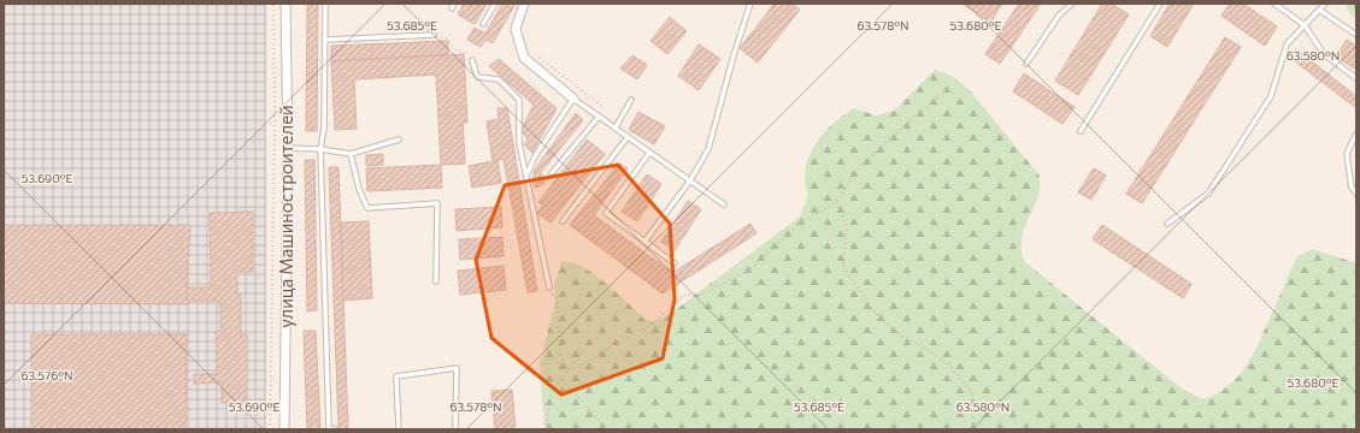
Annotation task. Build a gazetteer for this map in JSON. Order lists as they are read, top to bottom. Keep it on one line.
{"streets":{"street":["улица Машиностроителей"]},"coordinates":["53.685°E","63.578°N","53.680°E","63.580°N","53.690°E","63.576°N"]}
